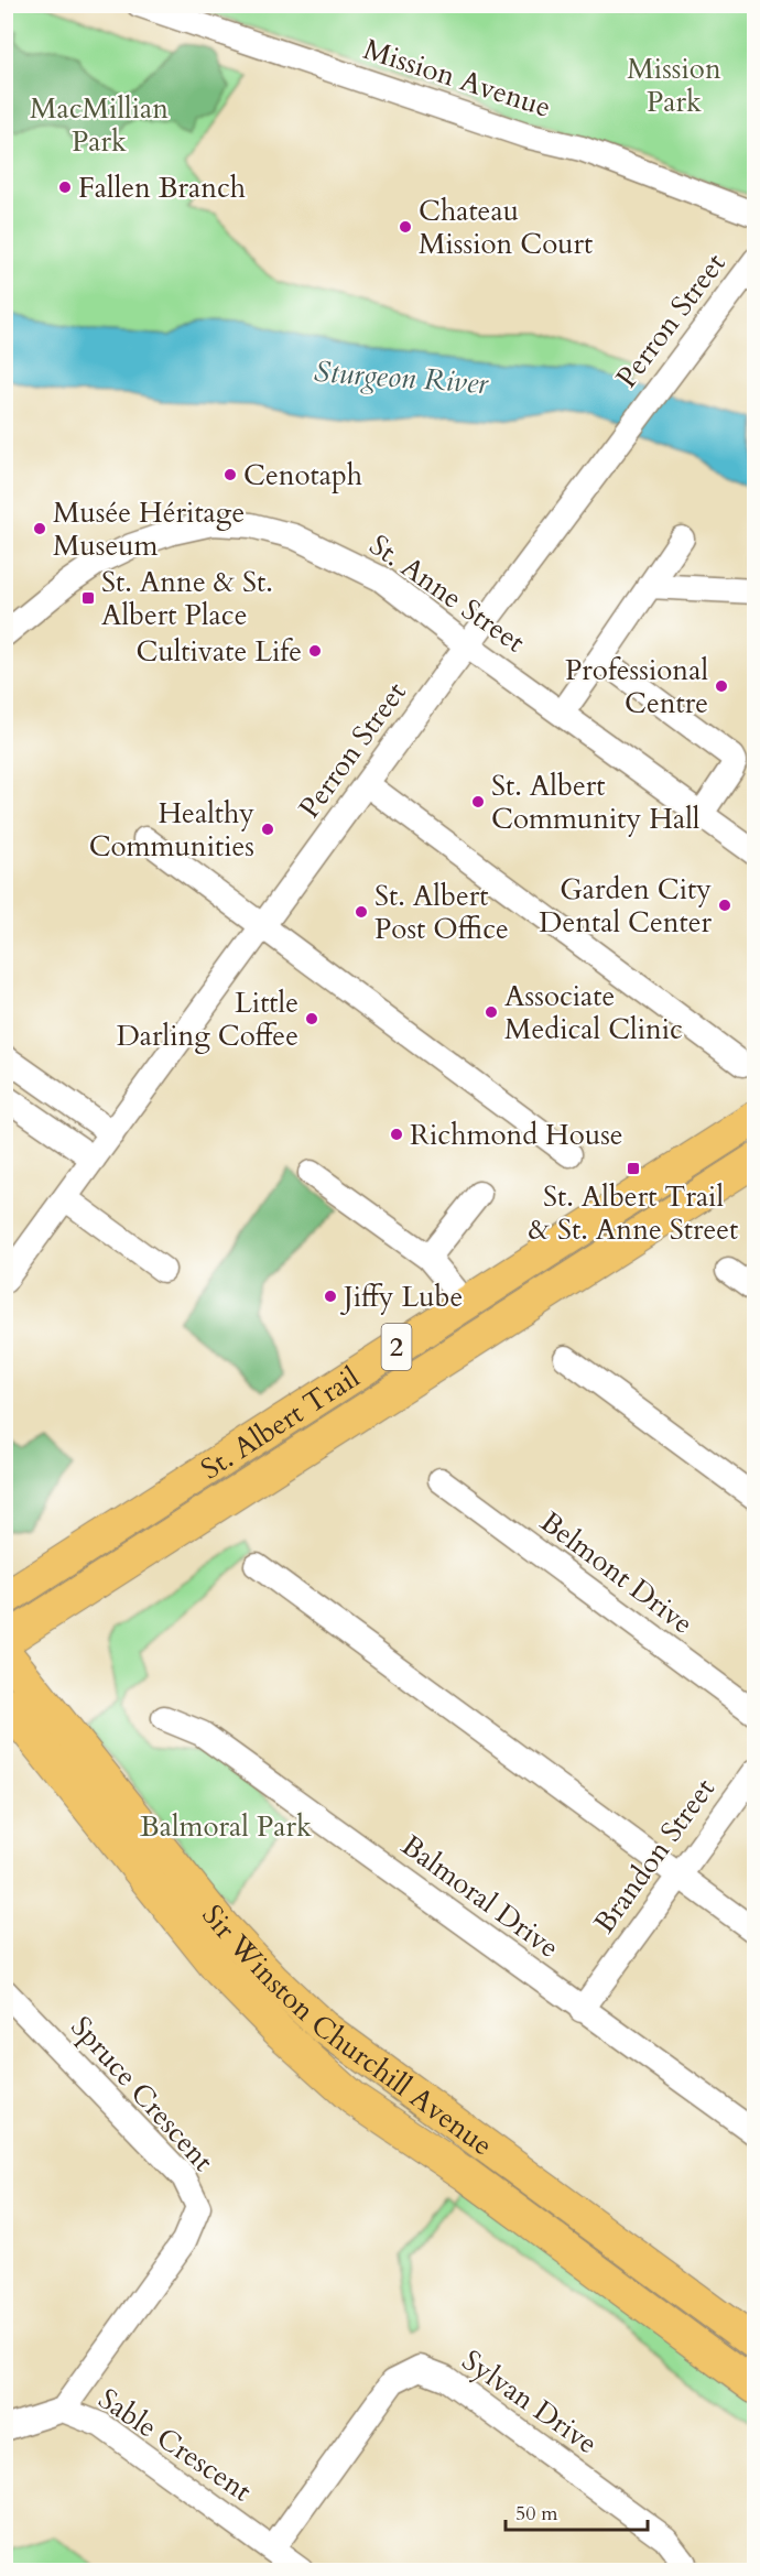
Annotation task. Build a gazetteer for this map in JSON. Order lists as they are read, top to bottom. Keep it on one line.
{"streets":{"main road":["2","St. Albert Trail","Sir Winston Churchill Avenue"],"street":["Mission Avenue","Perron Street","St. Anne Street","Belmont Drive","Brandon Street","Balmoral Drive","Spruce Crescent","Sylvan Drive","Sable Crescent"]},"crossings":[["Perron Street","St. Anne Street"],["Brandon Street","Balmoral Drive"],["Spruce Crescent","Sable Crescent"],["Sylvan Drive","Sable Crescent"]],"water":["Sturgeon River"],"parks":["Mission Park","MacMillian Park","Balmoral Park"],"places":{"other":["Fallen Branch","Chateau Mission Court","Cenotaph","Musée Héritage Museum","Cultivate Life","Professional Centre","St. Albert Community Hall","Healthy Communities","Garden City Dental Center","St. Albert Post Office","Associate Medical Clinic","Little Darling Coffee","Richmond House","Jiffy Lube"],"transit":["St. Anne & St. Albert Place","St. Albert Trail & St. Anne Street"]},"scale_bar":"50 m"}
